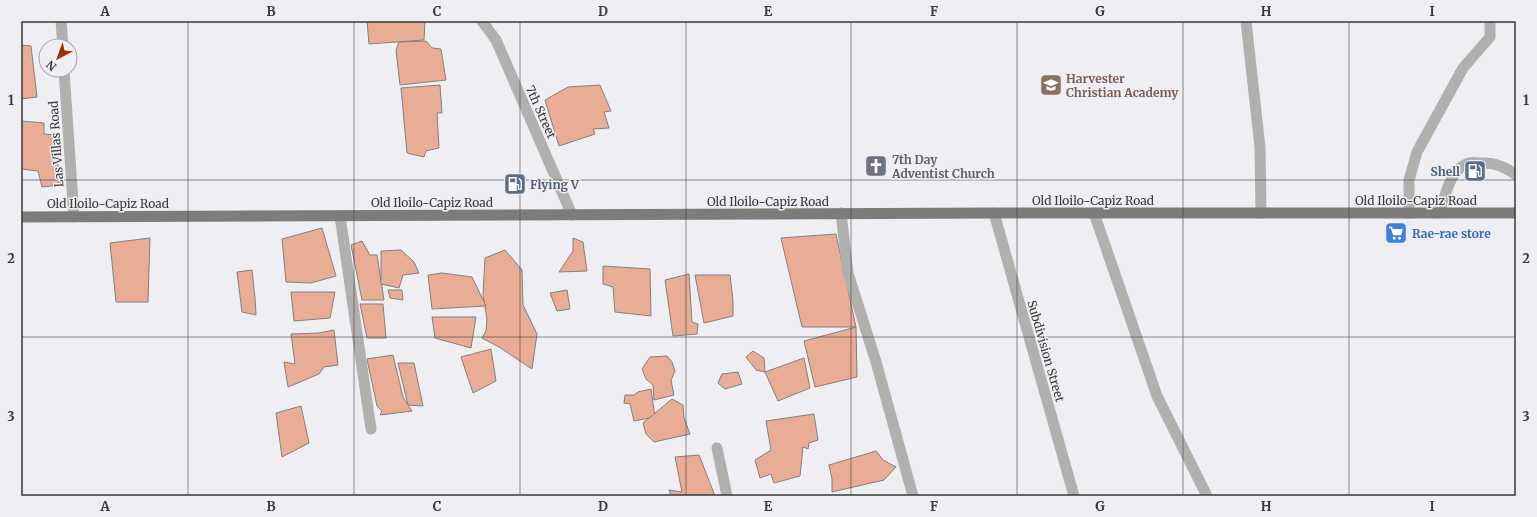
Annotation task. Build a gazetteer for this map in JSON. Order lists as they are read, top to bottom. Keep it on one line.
{"streets":{"main road":["Old Iloilo-Capiz Road"],"street":["7th Street","Las Villas Road","Subdivision Street"]},"crossings":[["7th Street","Old Iloilo-Capiz Road"],["Las Villas Road","Old Iloilo-Capiz Road"],["Old Iloilo-Capiz Road","Subdivision Street"]],"places":{"school or university":["Harvester Christian Academy"],"church":["7th Day Adventist Church"],"fuel station":["Shell","Flying V"],"supermarket":["Rae-rae store"]},"north":"bottom left","grid":{"columns":["A","B","C","D","E","F","G","H","I"],"rows":["1","2","3"]}}
